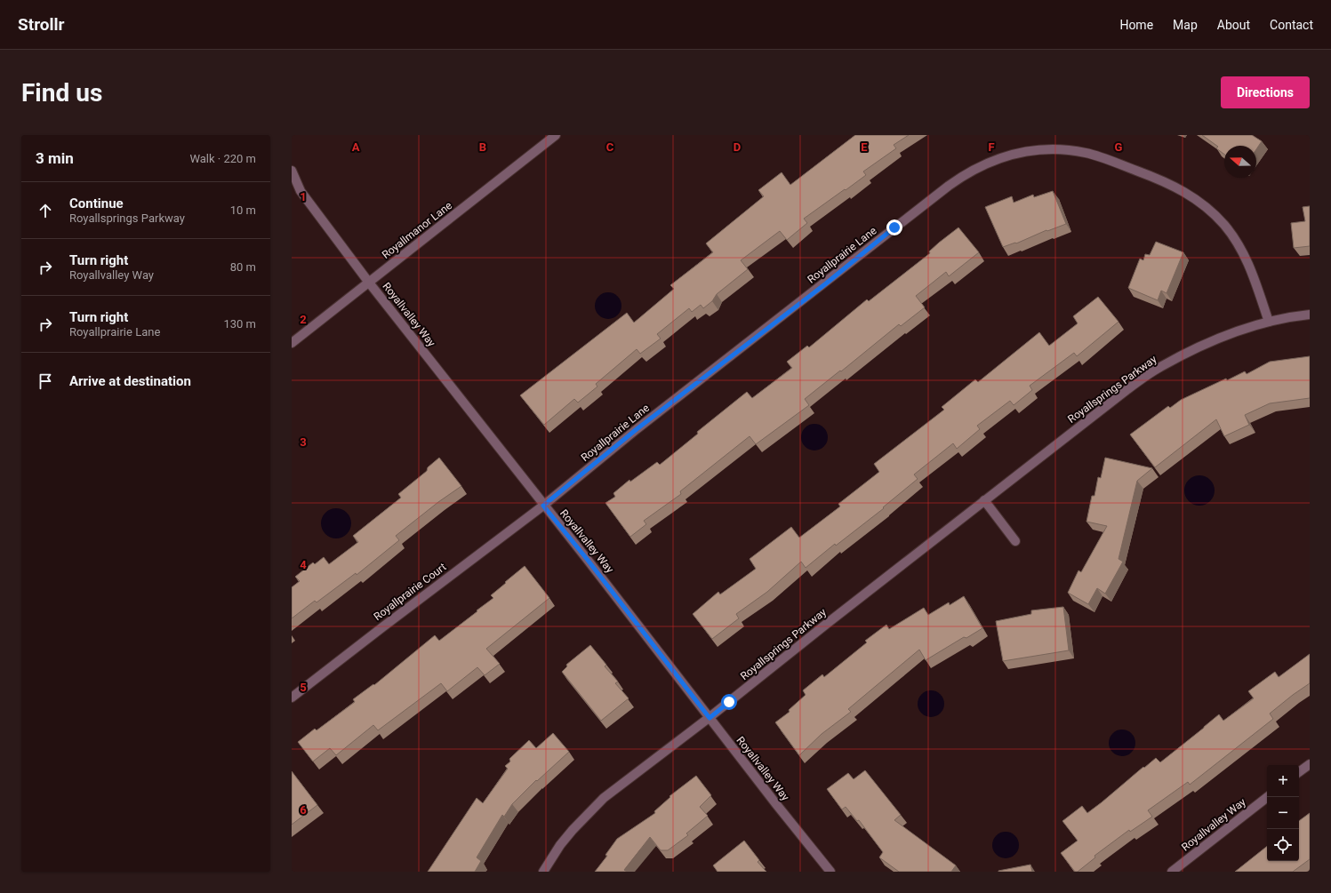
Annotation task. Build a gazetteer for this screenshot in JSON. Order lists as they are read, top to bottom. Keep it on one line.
{"streets":{"street":["Royallmanor Lane","Royallprairie Lane","Royallvalley Way","Royallsprings Parkway","Royallprairie Court"]},"crossings":[["Royallmanor Lane","Royallvalley Way"],["Royallprairie Lane","Royallvalley Way"],["Royallprairie Lane","Royallsprings Parkway"],["Royallprairie Lane","Royallprairie Court"],["Royallvalley Way","Royallsprings Parkway"],["Royallvalley Way","Royallprairie Court"]],"north":"left","page":{"header":"Strollr","nav":["Home","Map","About","Contact"],"buttons":"Directions","title":"Find us","heading":["3 min","Walk · 220 m"],"list":[["Continue","Royallsprings Parkway","10 m"],["Turn right","Royallvalley Way","80 m"],["Turn right","Royallprairie Lane","130 m"],"Arrive at destination"],"map_buttons":["+","−"]},"grid":{"columns":["A","B","C","D","E","F","G"],"rows":["1","2","3","4","5","6"]}}
